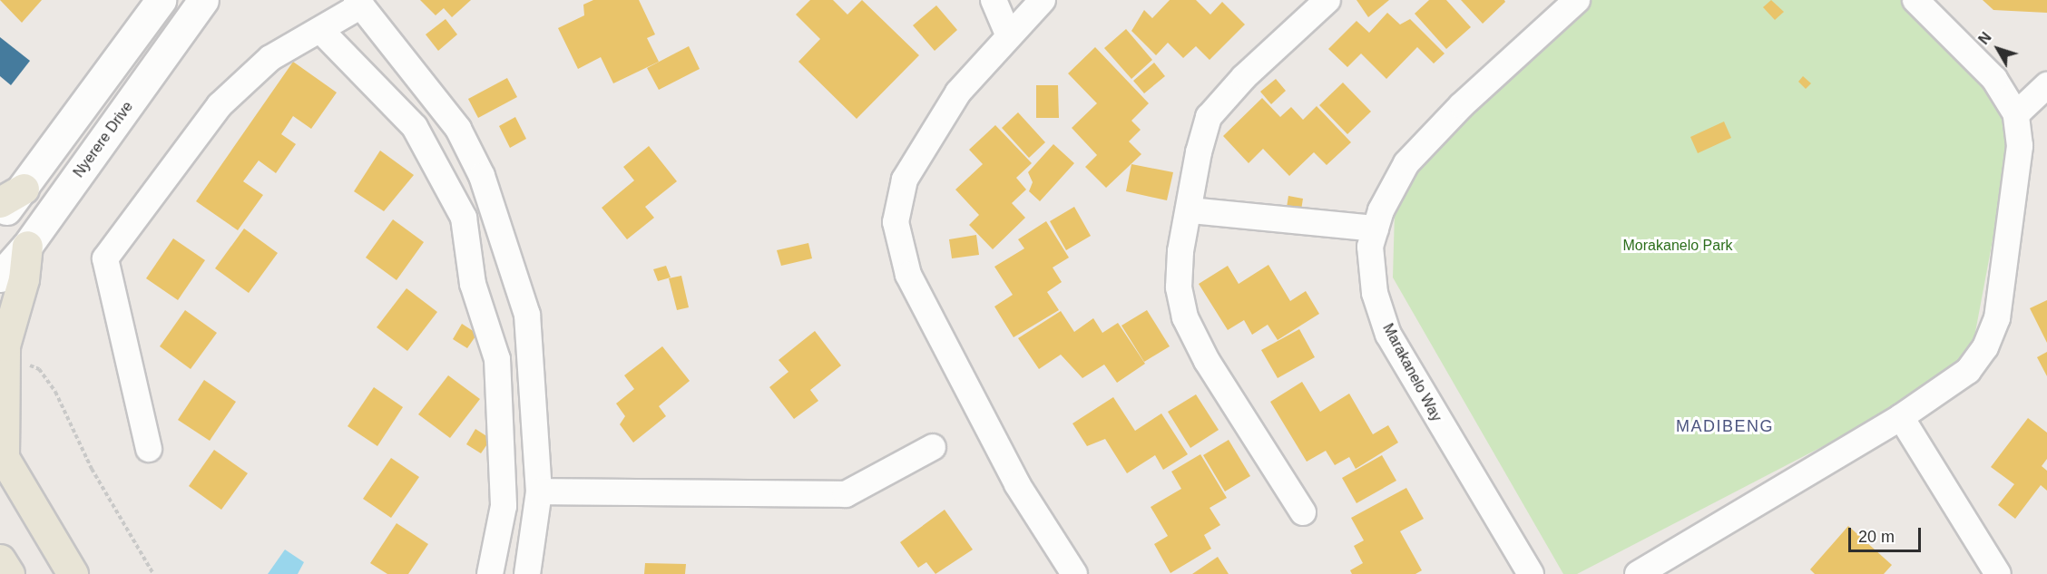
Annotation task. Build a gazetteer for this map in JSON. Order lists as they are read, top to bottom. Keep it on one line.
{"streets":{"main road":["Nyerere Drive"],"street":["Marakanelo Way"]},"districts":["MADIBENG"],"parks":["Morakanelo Park"],"scale_bar":"20 m","north":"top left"}
